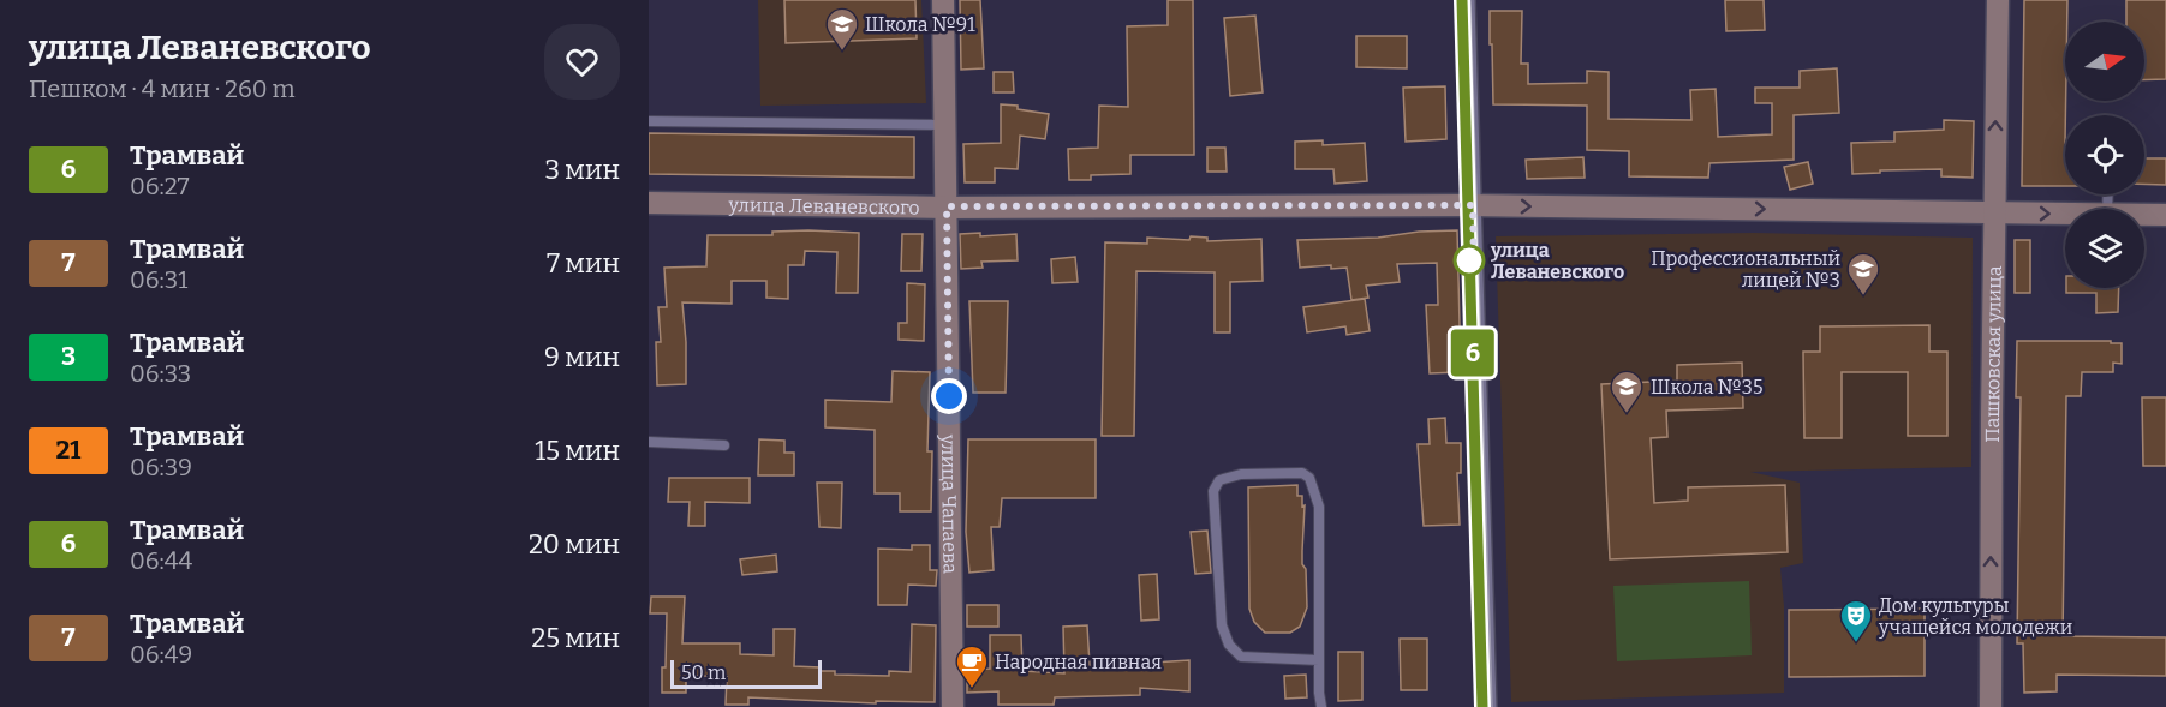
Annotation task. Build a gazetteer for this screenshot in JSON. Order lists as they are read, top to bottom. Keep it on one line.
{"streets":{"street":["улица Леваневского","Пашковская улица","улица Чапаева"]},"crossings":[["улица Леваневского","Пашковская улица"],["улица Леваневского","улица Чапаева"]],"one_way":["улица Леваневского","Пашковская улица"],"places":{"school or university":["Школа №91","Профессиональный лицей №3","Школа №35"],"other":["улица Леваневского"],"theatre":["Дом культуры учащейся молодежи"],"cafe":["Народная пивная"]},"lines":["tram line 6"],"scale_bar":"50 m","north":"right","page":{"heading":["улица Леваневского","Пешком · 4 мин · 260 m"],"on_map":"6","list":[{"mark":"6","name":"Трамвай","note":"06:27","value":"3 мин"},{"mark":"7","name":"Трамвай","note":"06:31","value":"7 мин"},{"mark":"3","name":"Трамвай","note":"06:33","value":"9 мин"},{"mark":"21","name":"Трамвай","note":"06:39","value":"15 мин"},{"mark":"6","name":"Трамвай","note":"06:44","value":"20 мин"},{"mark":"7","name":"Трамвай","note":"06:49","value":"25 мин"}],"scale":"50 m"}}
